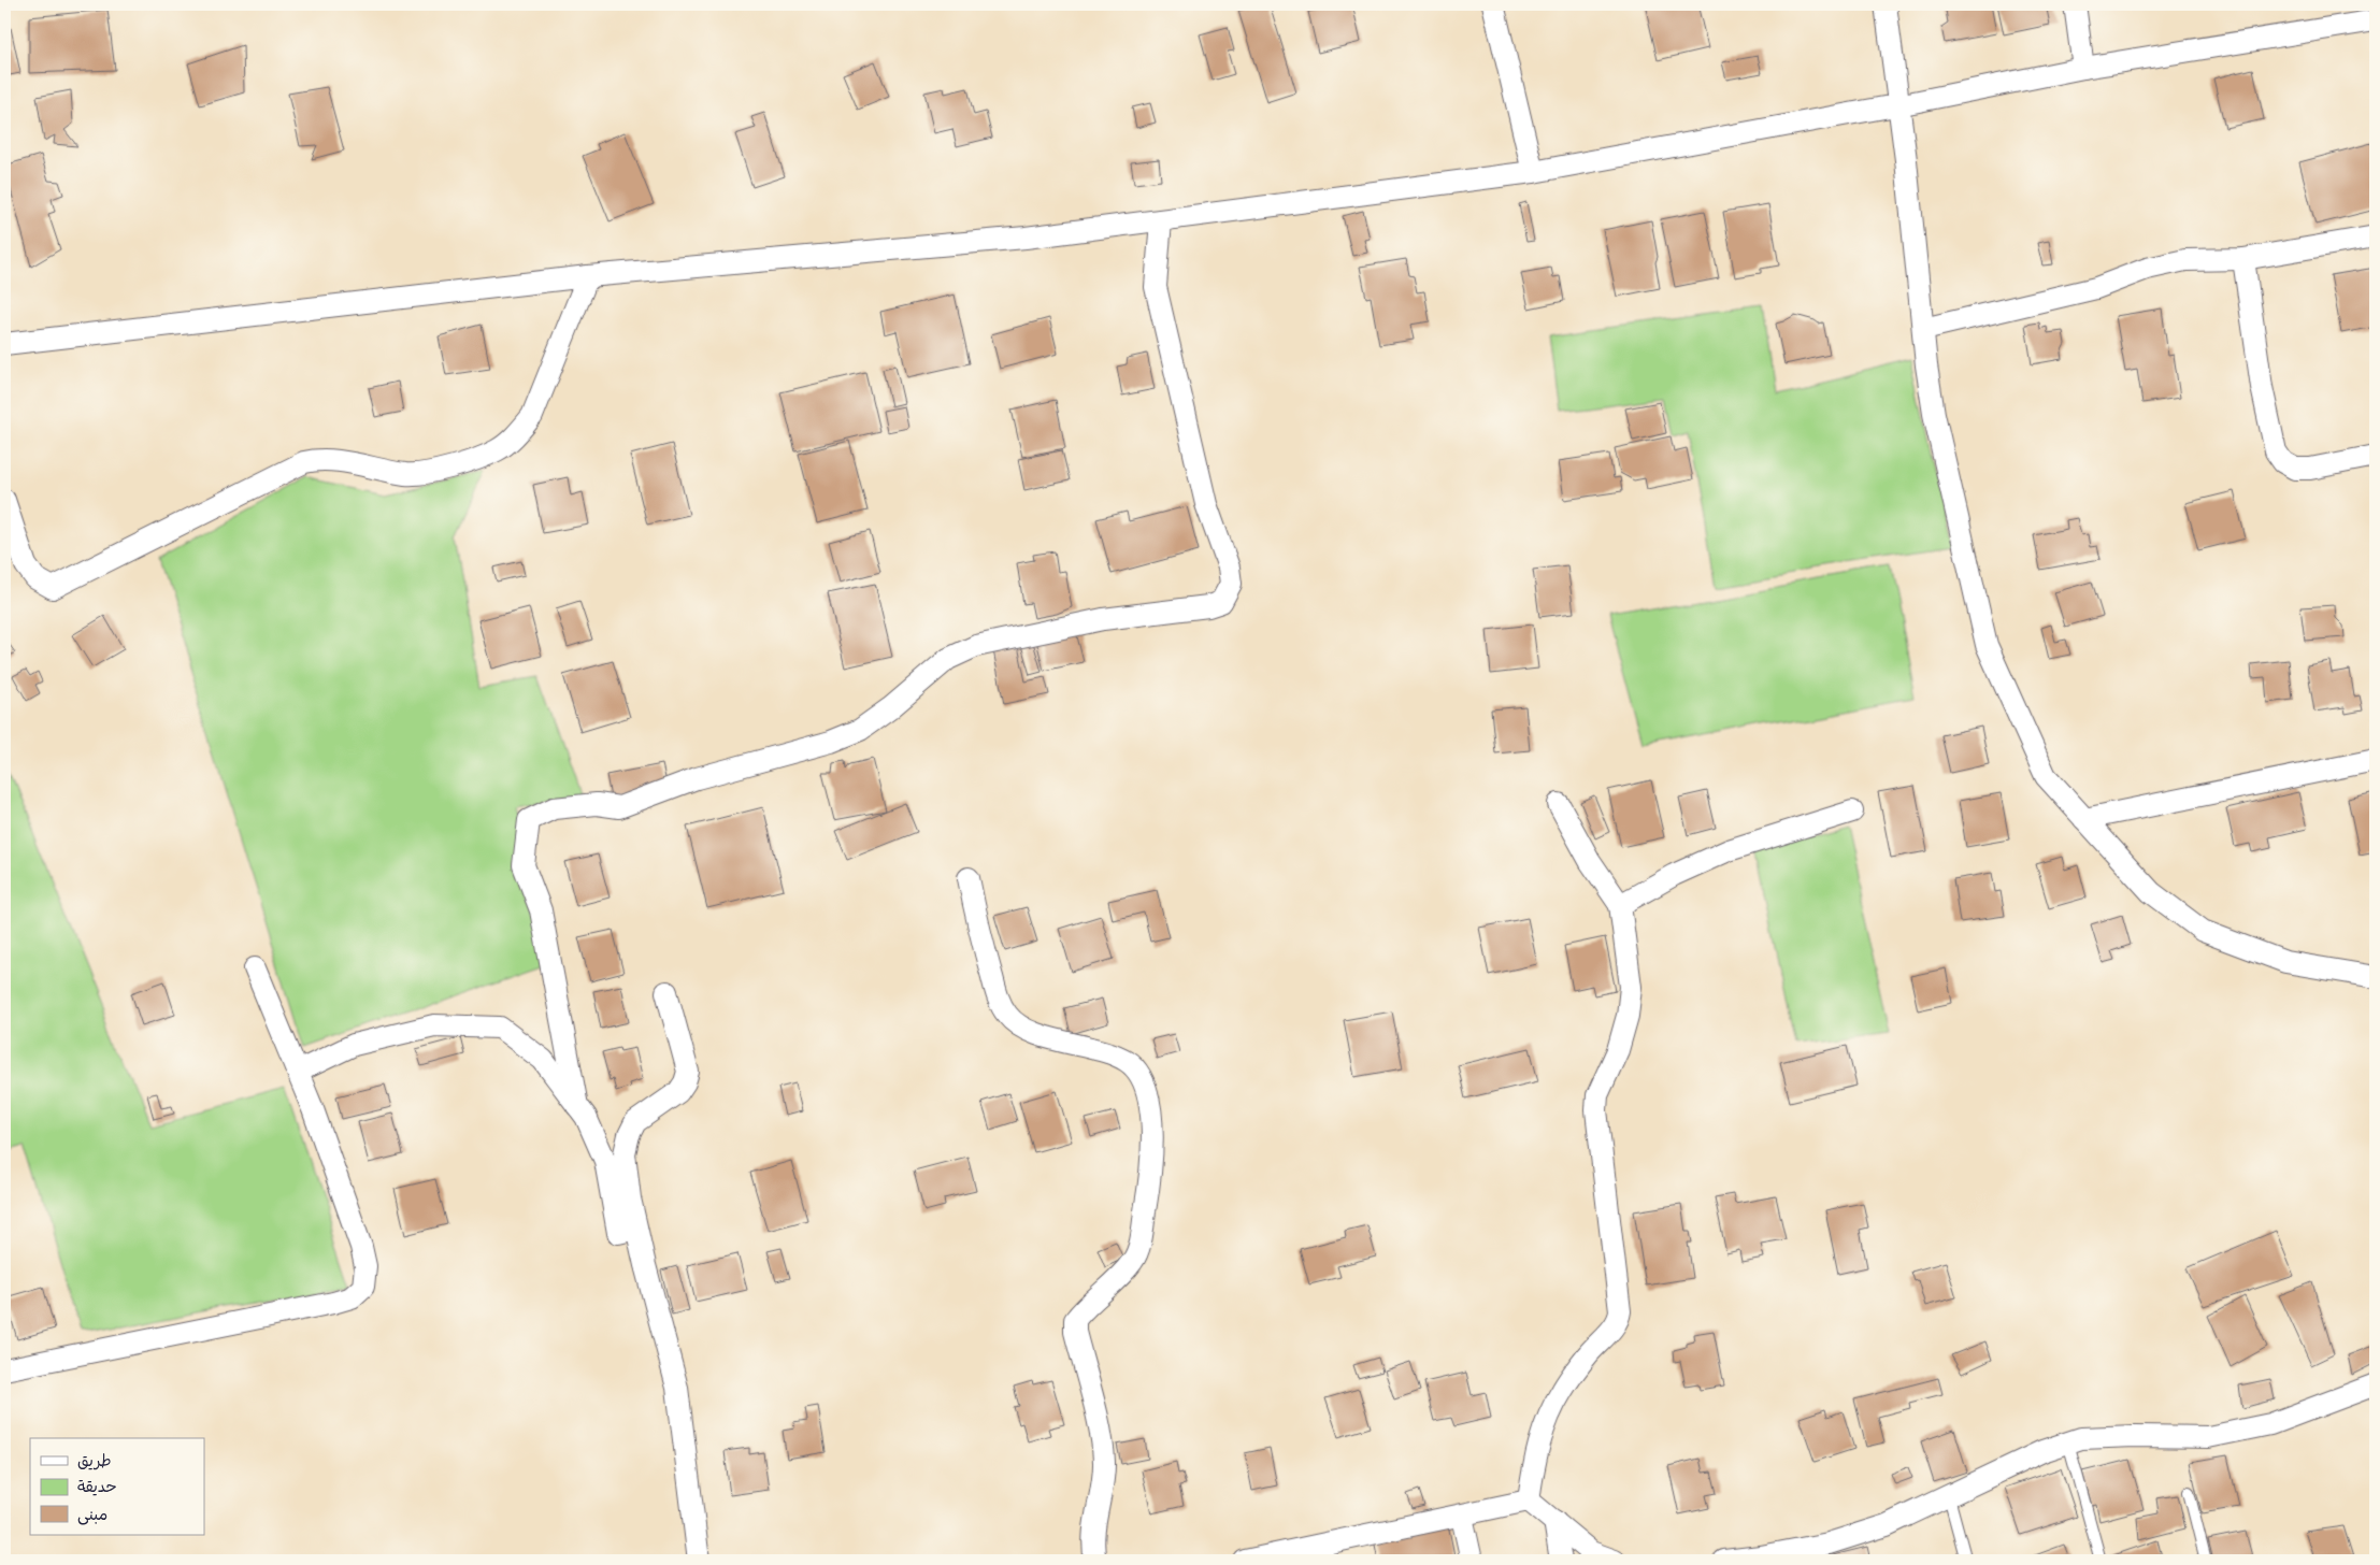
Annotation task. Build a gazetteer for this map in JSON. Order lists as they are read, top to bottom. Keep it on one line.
{"legend":["طريق","حديقة","مبنى"]}
